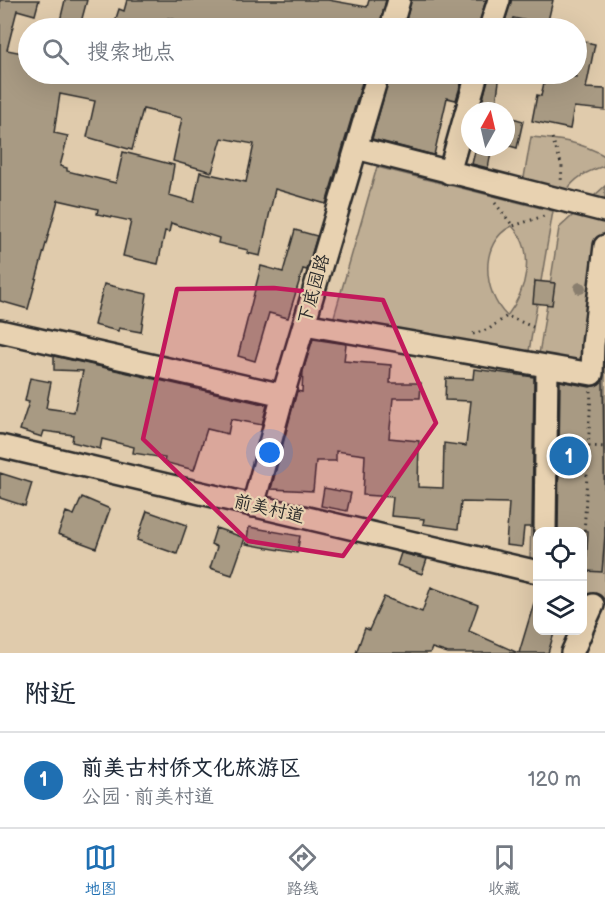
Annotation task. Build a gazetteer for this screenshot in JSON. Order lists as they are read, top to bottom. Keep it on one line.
{"streets":{"street":["下底园路","前美村道"]},"crossings":[["下底园路","前美村道"]],"north":"top","page":{"search":"搜索地点","pins":"1","heading":"附近","list":[{"mark":"1","name":"前美古村侨文化旅游区","note":"公园 · 前美村道","value":"120 m"}],"nav":["地图","路线","收藏"]}}
